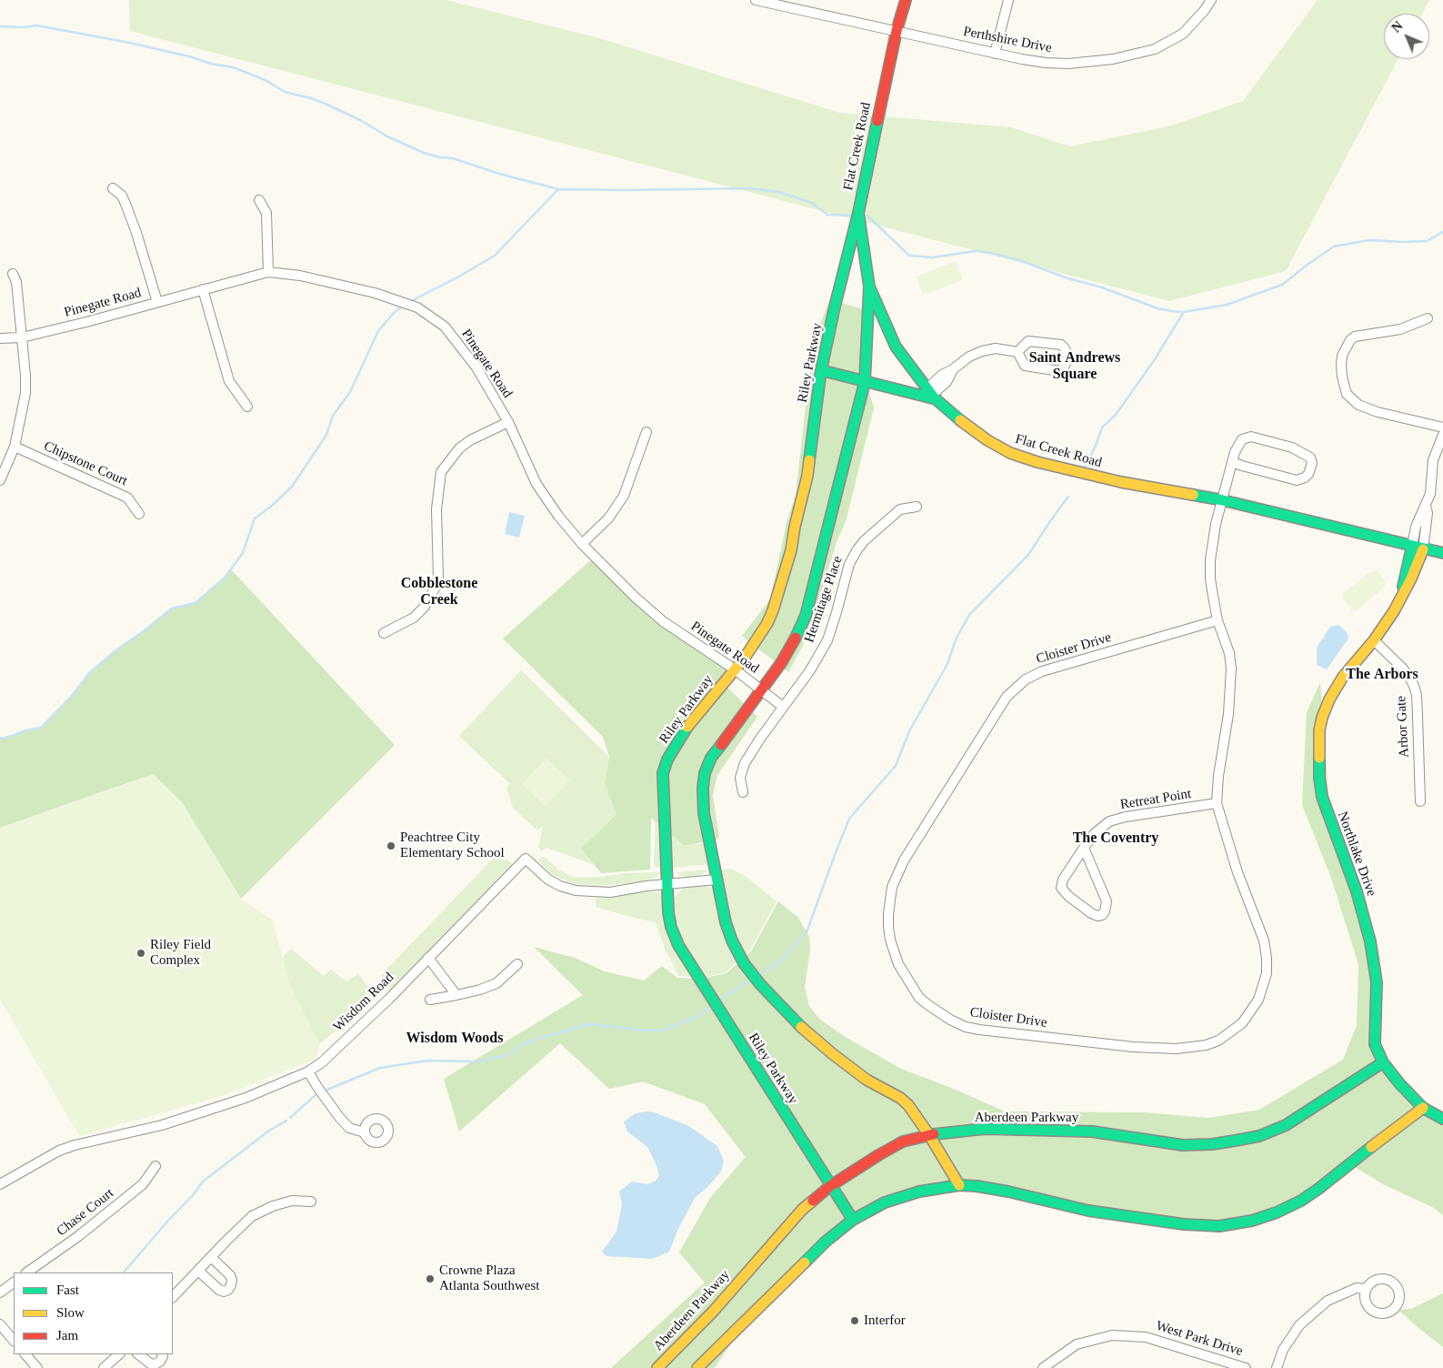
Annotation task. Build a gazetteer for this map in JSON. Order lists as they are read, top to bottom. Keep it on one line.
{"streets":{"street":["Perthshire Drive","Flat Creek Road","Pinegate Road","Riley Parkway","Chipstone Court","Hermitage Place","Cloister Drive","Arbor Gate","Retreat Point","Northlake Drive","Wisdom Road","Aberdeen Parkway","Chase Court","West Park Drive"]},"crossings":[["Perthshire Drive","Flat Creek Road"],["Flat Creek Road","Riley Parkway"],["Flat Creek Road","Cloister Drive"],["Flat Creek Road","Northlake Drive"],["Pinegate Road","Riley Parkway"],["Pinegate Road","Hermitage Place"],["Riley Parkway","Wisdom Road"],["Riley Parkway","Aberdeen Parkway"],["Cloister Drive","Retreat Point"],["Arbor Gate","Northlake Drive"],["Northlake Drive","Aberdeen Parkway"]],"districts":["Saint Andrews Square","Cobblestone Creek","The Arbors","The Coventry","Wisdom Woods"],"places":["Peachtree City Elementary School","Riley Field Complex","Crowne Plaza Atlanta Southwest","Interfor"],"legend":["Fast","Slow","Jam"],"north":"top left"}
